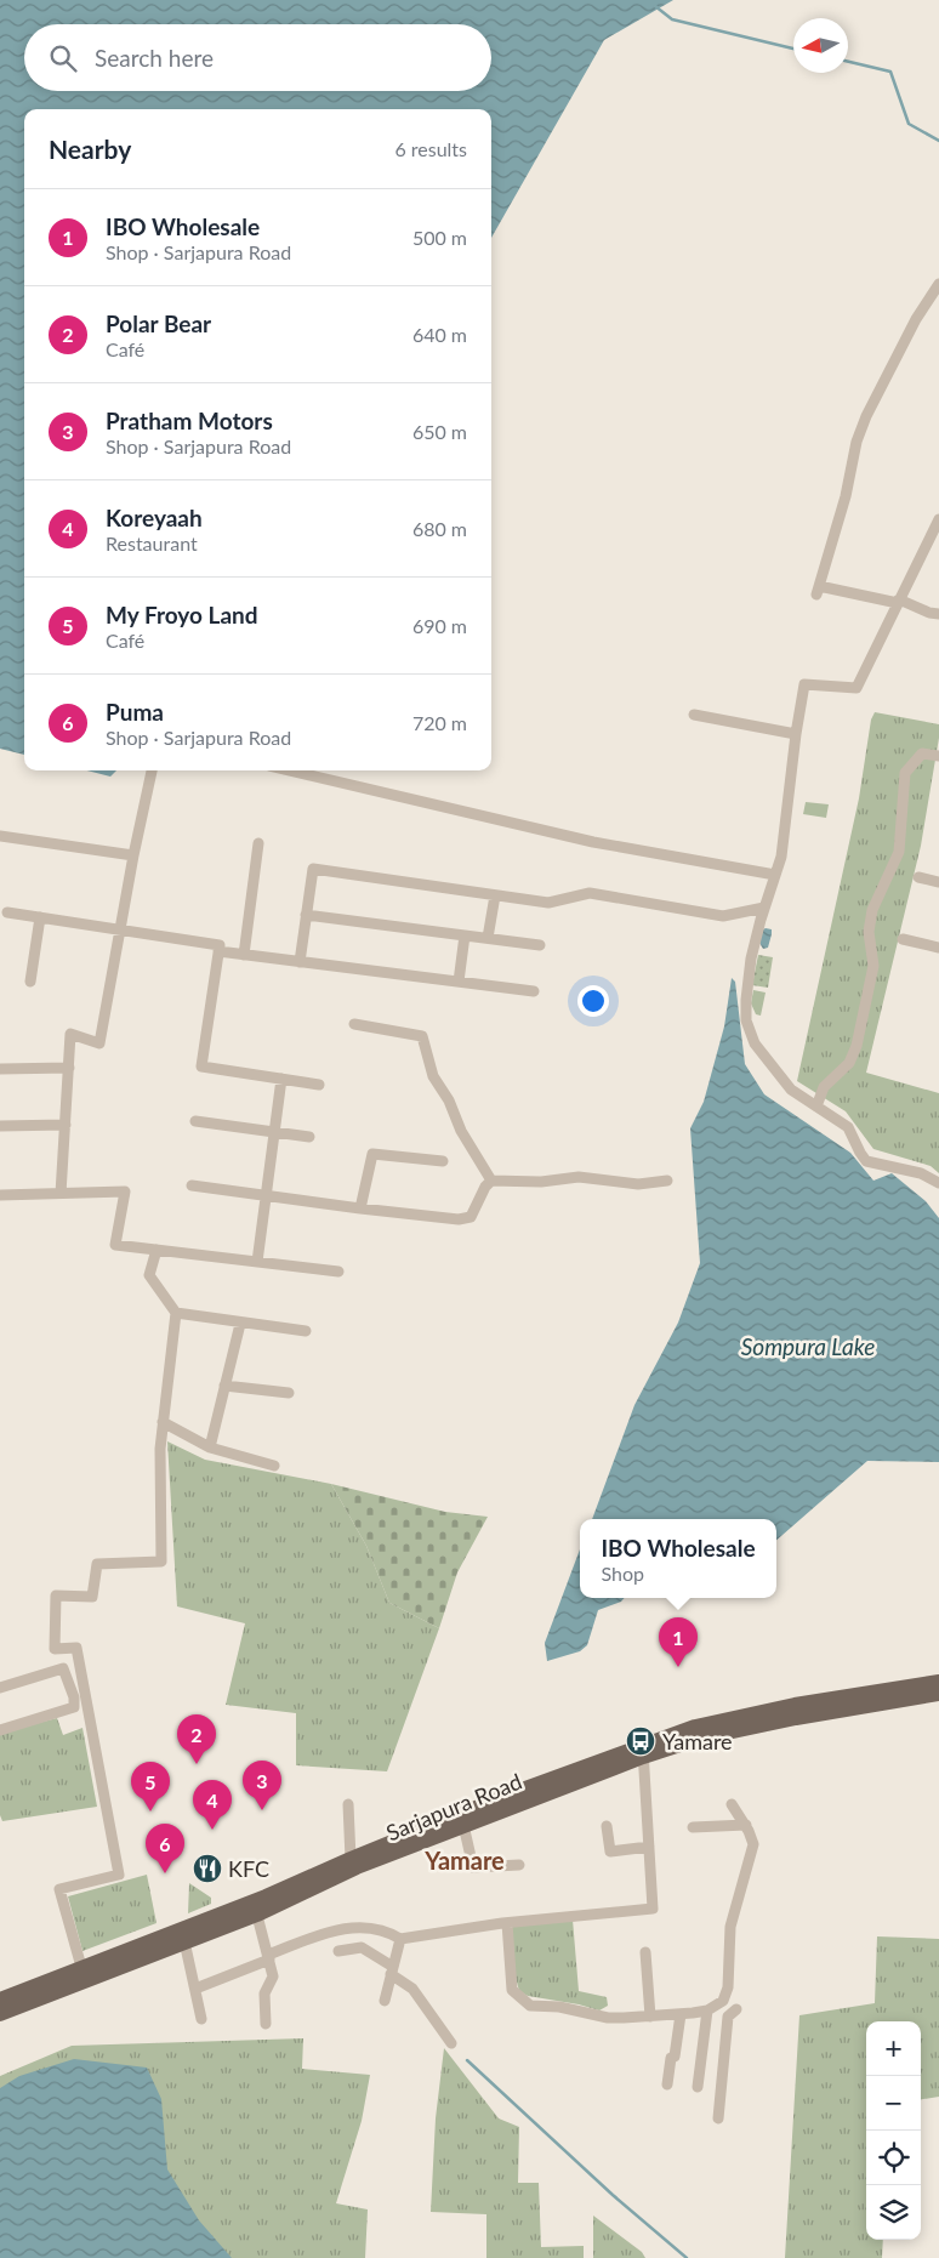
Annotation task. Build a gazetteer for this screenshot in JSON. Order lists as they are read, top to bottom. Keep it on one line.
{"streets":{"main road":["Sarjapura Road"]},"districts":["Yamare"],"water":["Sompura Lake"],"places":{"bus stop":["Yamare"],"restaurant":["KFC"]},"north":"left","page":{"search":"Search here","heading":["Nearby","6 results"],"list":[{"mark":"1","name":"IBO Wholesale","note":"Shop · Sarjapura Road","value":"500 m"},{"mark":"2","name":"Polar Bear","note":"Café","value":"640 m"},{"mark":"3","name":"Pratham Motors","note":"Shop · Sarjapura Road","value":"650 m"},{"mark":"4","name":"Koreyaah","note":"Restaurant","value":"680 m"},{"mark":"5","name":"My Froyo Land","note":"Café","value":"690 m"},{"mark":"6","name":"Puma","note":"Shop · Sarjapura Road","value":"720 m"}],"popup":["IBO Wholesale","Shop"],"pins":["1","2","3","5","4","6"],"map_buttons":["+","−"]}}
